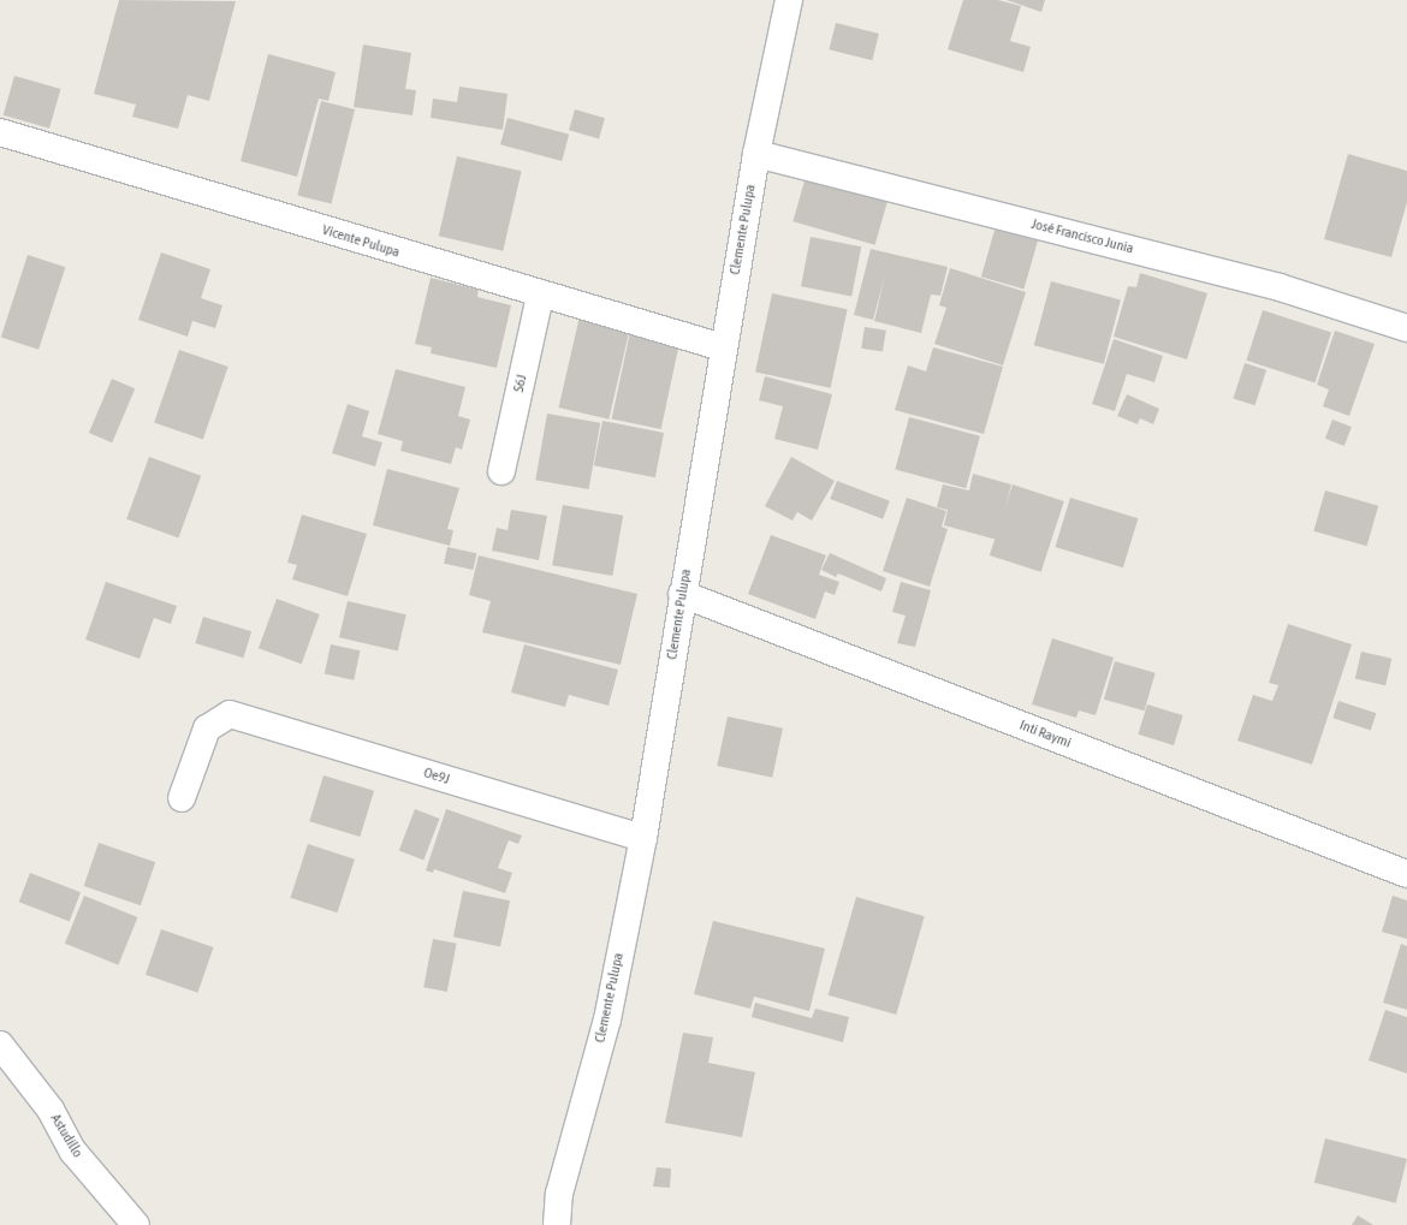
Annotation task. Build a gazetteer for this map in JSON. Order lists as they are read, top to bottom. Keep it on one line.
{"streets":{"street":["Clemente Pulupa","José Francisco Junia","Vicente Pulupa","S6J","Inti Raymi","Oe9J","Astudillo"]},"crossings":[["Clemente Pulupa","José Francisco Junia"],["Clemente Pulupa","Vicente Pulupa"],["Clemente Pulupa","Inti Raymi"],["Clemente Pulupa","Oe9J"],["Vicente Pulupa","S6J"]]}
